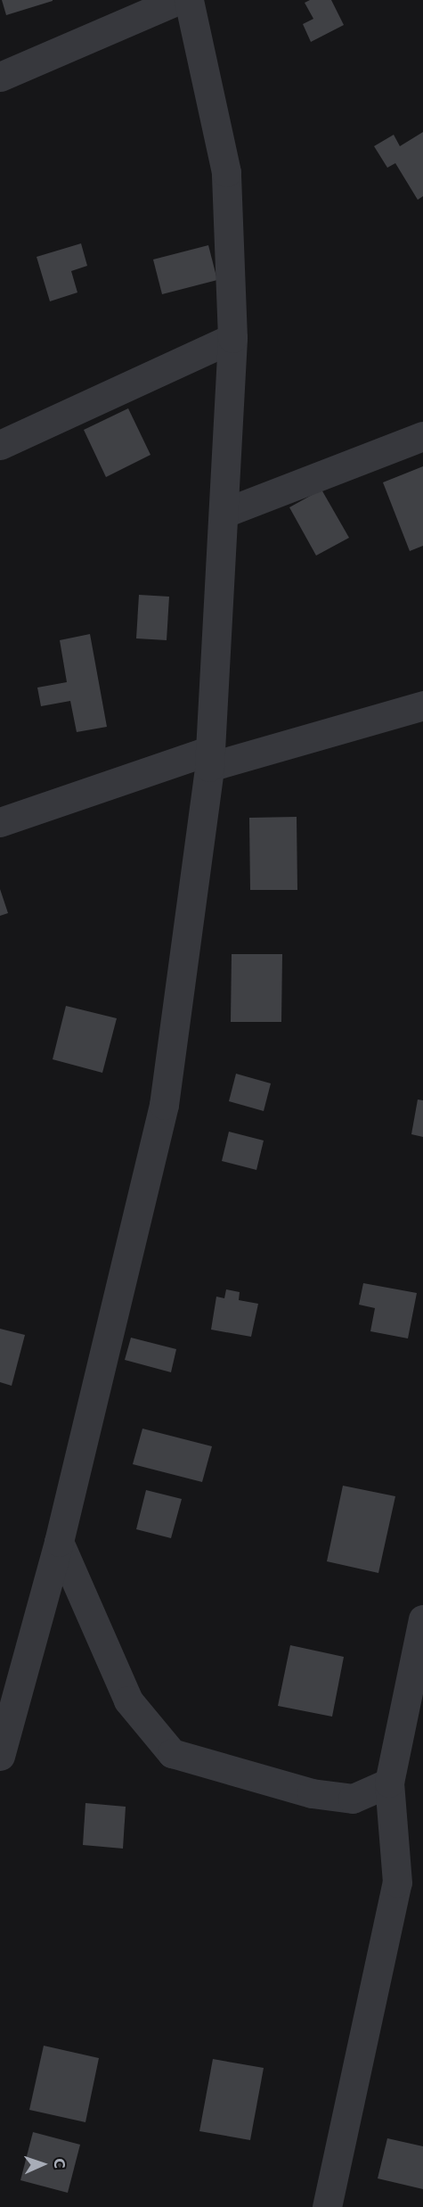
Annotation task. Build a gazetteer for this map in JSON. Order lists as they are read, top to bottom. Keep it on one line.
{"north":"right"}
